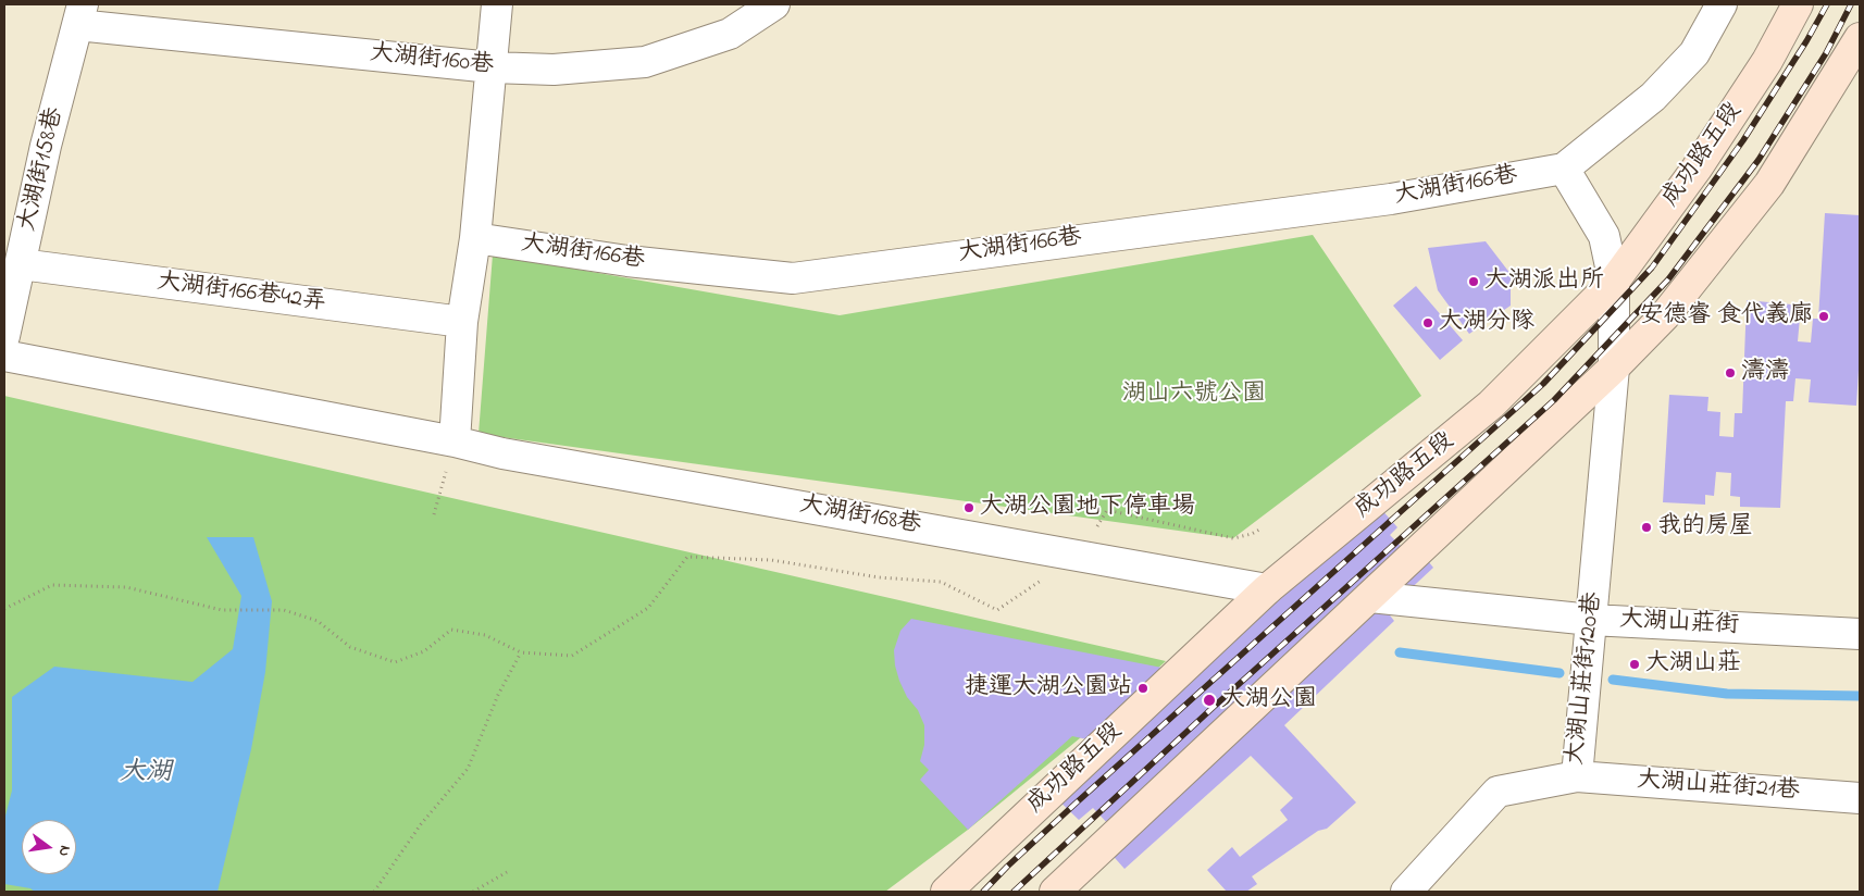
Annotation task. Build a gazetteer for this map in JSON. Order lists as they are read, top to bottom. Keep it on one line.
{"streets":{"main road":["成功路五段"],"street":["大湖街160巷","大湖街158巷","大湖街166巷","大湖街166巷42弄","大湖街168巷","大湖山莊街","大湖山莊街120巷","大湖山莊街21巷"]},"crossings":[["大湖街160巷","大湖街158巷"],["成功路五段","大湖街168巷"],["成功路五段","大湖山莊街120巷"],["大湖街158巷","大湖街166巷42弄"],["大湖街166巷","大湖山莊街120巷"],["大湖山莊街","大湖山莊街120巷"],["大湖山莊街120巷","大湖山莊街21巷"]],"water":["大湖"],"parks":["湖山六號公園"],"places":["大湖派出所","安德睿 食代義廊","大湖分隊","濤濤","大湖公園地下停車場","我的房屋","大湖山莊","捷運大湖公園站","大湖公園"],"north":"right"}
